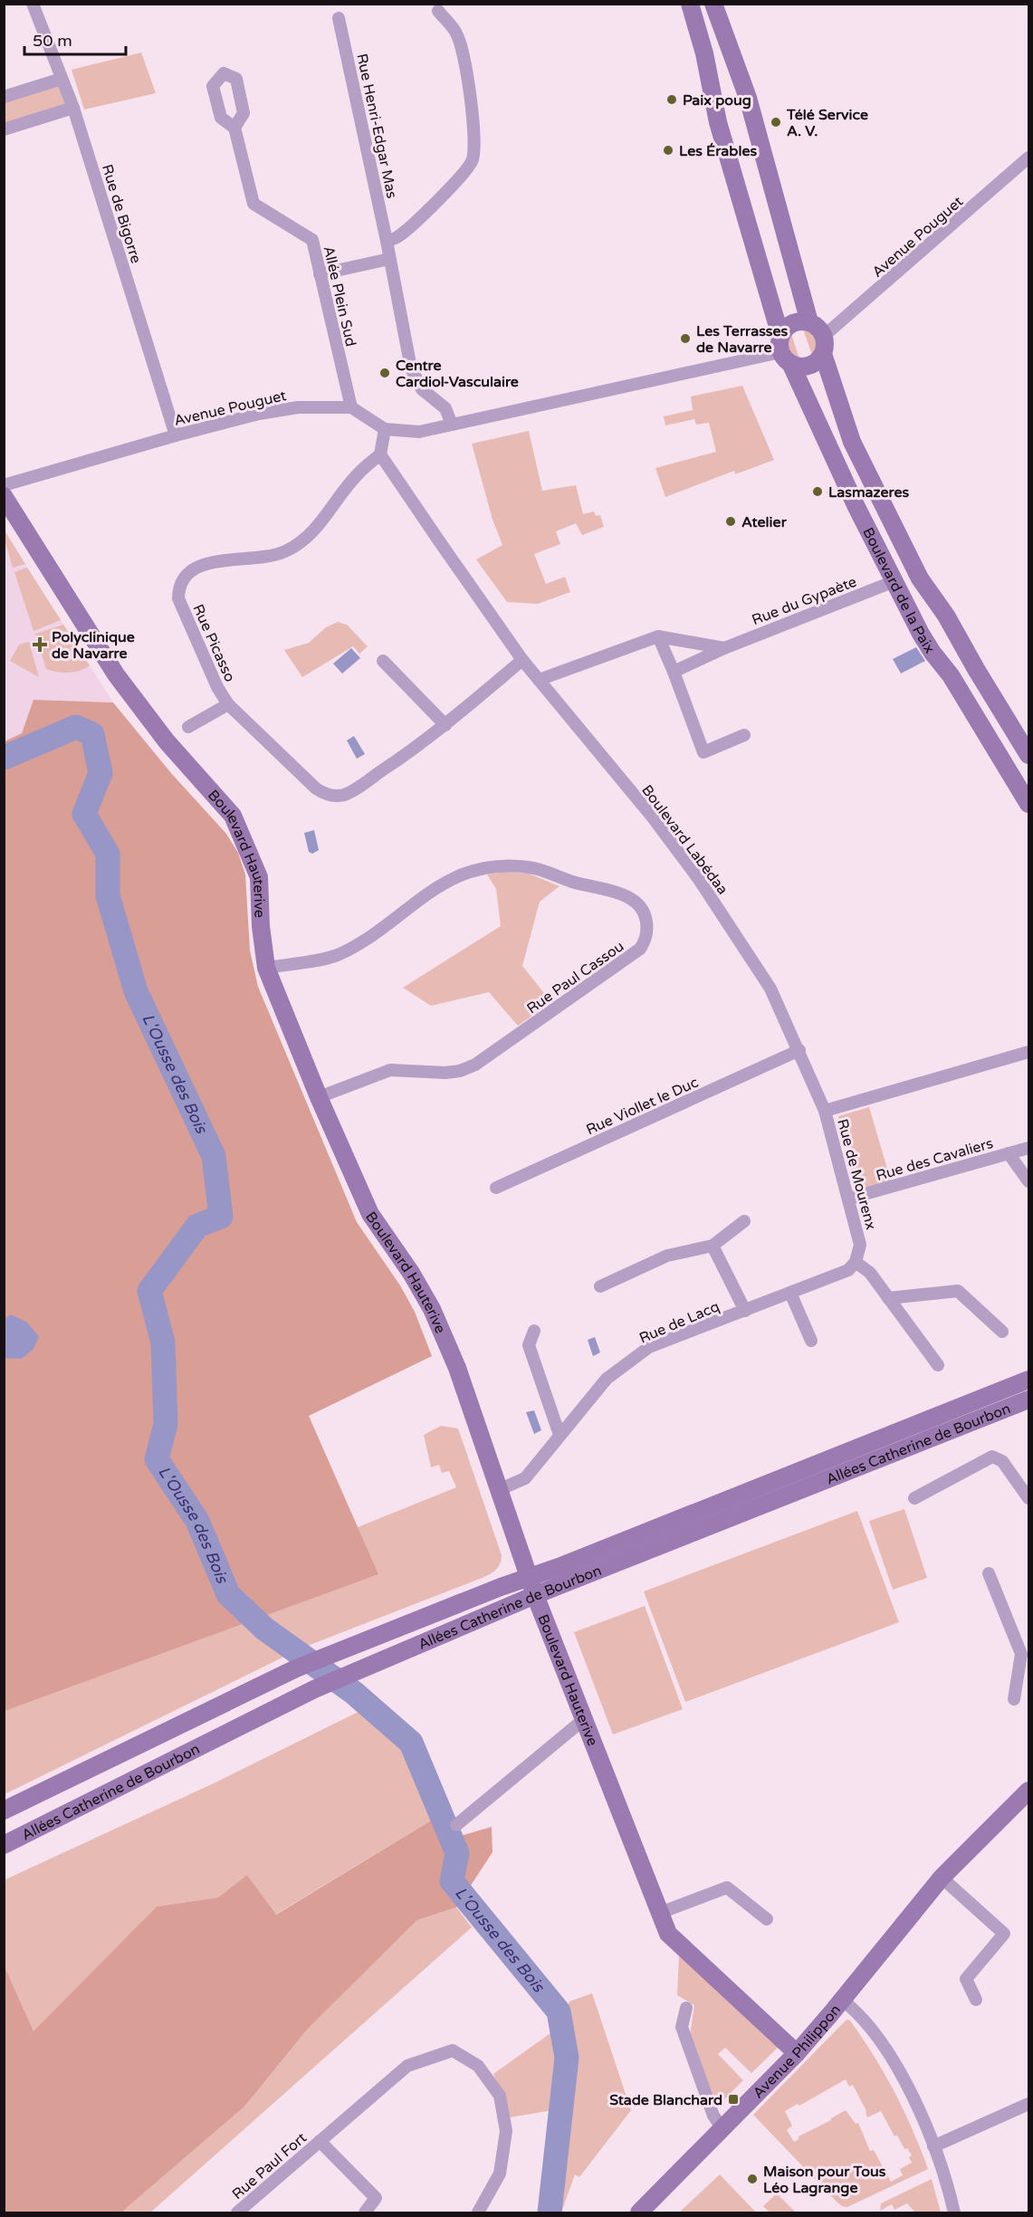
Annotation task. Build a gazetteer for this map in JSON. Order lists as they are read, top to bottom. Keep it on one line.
{"streets":{"main road":["Boulevard de la Paix","Boulevard Hauterive","Allées Catherine de Bourbon","Avenue Philippon"],"street":["Rue Henri-Edgar Mas","Rue de Bigorre","Avenue Pouguet","Allée Plein Sud","Rue du Gypaète","Rue Picasso","Boulevard Labédaa","Rue Paul Cassou","Rue Viollet le Duc","Rue des Cavaliers","Rue de Mourenx","Rue de Lacq","Rue Paul Fort"]},"crossings":[["Rue de Bigorre","Avenue Pouguet"],["Avenue Pouguet","Allée Plein Sud"],["Avenue Pouguet","Boulevard de la Paix"],["Boulevard de la Paix","Rue du Gypaète"],["Rue Picasso","Boulevard Labédaa"],["Boulevard Labédaa","Rue Viollet le Duc"],["Boulevard Labédaa","Rue de Mourenx"],["Boulevard Hauterive","Rue Paul Cassou"],["Boulevard Hauterive","Rue de Lacq"],["Boulevard Hauterive","Allées Catherine de Bourbon"],["Boulevard Hauterive","Avenue Philippon"],["Rue des Cavaliers","Rue de Mourenx"],["Rue de Mourenx","Rue de Lacq"]],"water":["L'Ousse des Bois"],"places":{"other":["Paix poug","Télé Service A. V.","Les Érables","Les Terrasses de Navarre","Centre Cardiol-Vasculaire","Lasmazeres","Atelier","Maison pour Tous Léo Lagrange"],"health":["Polyclinique de Navarre"],"transit":["Stade Blanchard"]},"scale_bar":"50 m"}
